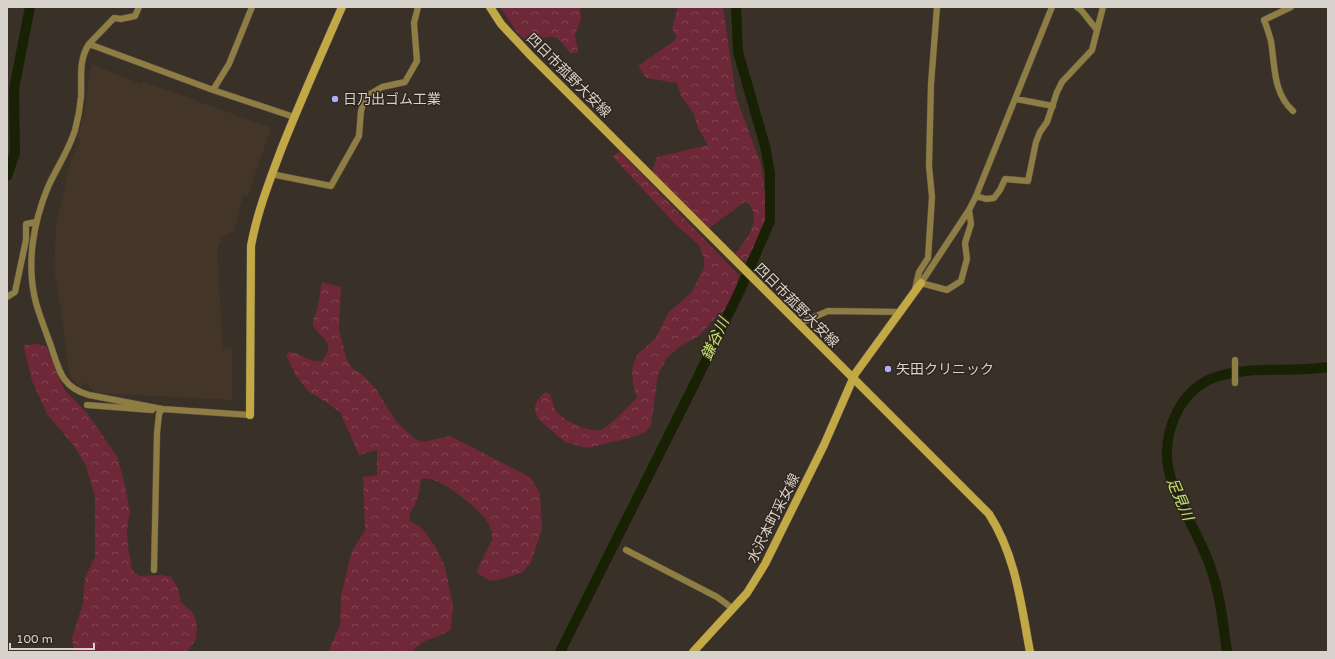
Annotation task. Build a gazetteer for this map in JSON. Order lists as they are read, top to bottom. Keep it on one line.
{"streets":{"main road":["四日市菰野大安線","水沢本町采女線"]},"crossings":[["四日市菰野大安線","水沢本町采女線"]],"water":["鎌谷川","足見川"],"places":["日乃出ゴム工業","矢田クリニック"],"scale_bar":"100 m"}
